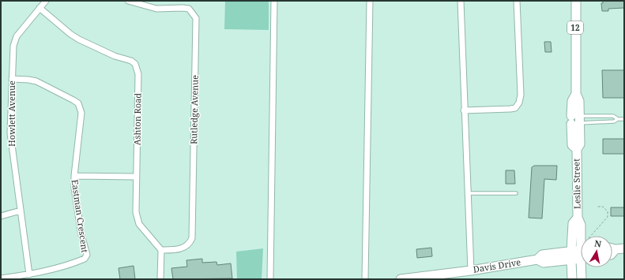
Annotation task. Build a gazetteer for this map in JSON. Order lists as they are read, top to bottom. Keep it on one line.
{"streets":{"main road":["12","Leslie Street","Davis Drive"],"street":["Rutledge Avenue","Howlett Avenue","Ashton Road","Eastman Crescent"]},"crossings":[["Rutledge Avenue","Ashton Road"],["Howlett Avenue","Ashton Road"],["Howlett Avenue","Eastman Crescent"],["Leslie Street","Davis Drive"]],"north":"top"}
